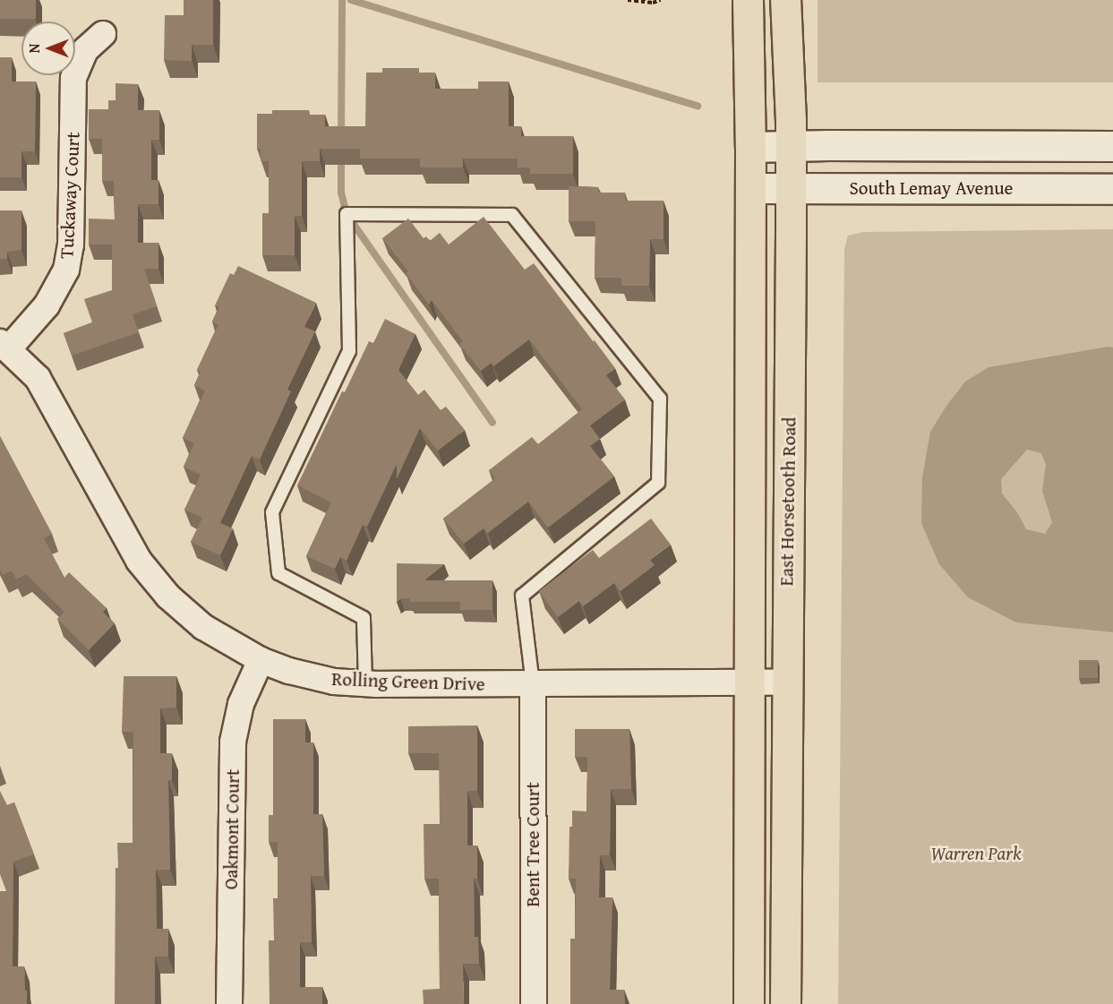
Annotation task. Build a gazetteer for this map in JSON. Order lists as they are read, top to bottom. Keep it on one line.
{"streets":{"main road":["South Lemay Avenue","East Horsetooth Road"],"street":["Tuckaway Court","Rolling Green Drive","Oakmont Court","Bent Tree Court"]},"crossings":[["South Lemay Avenue","East Horsetooth Road"],["Tuckaway Court","Rolling Green Drive"],["East Horsetooth Road","Rolling Green Drive"],["Rolling Green Drive","Oakmont Court"],["Rolling Green Drive","Bent Tree Court"]],"parks":["Warren Park"],"north":"left"}
